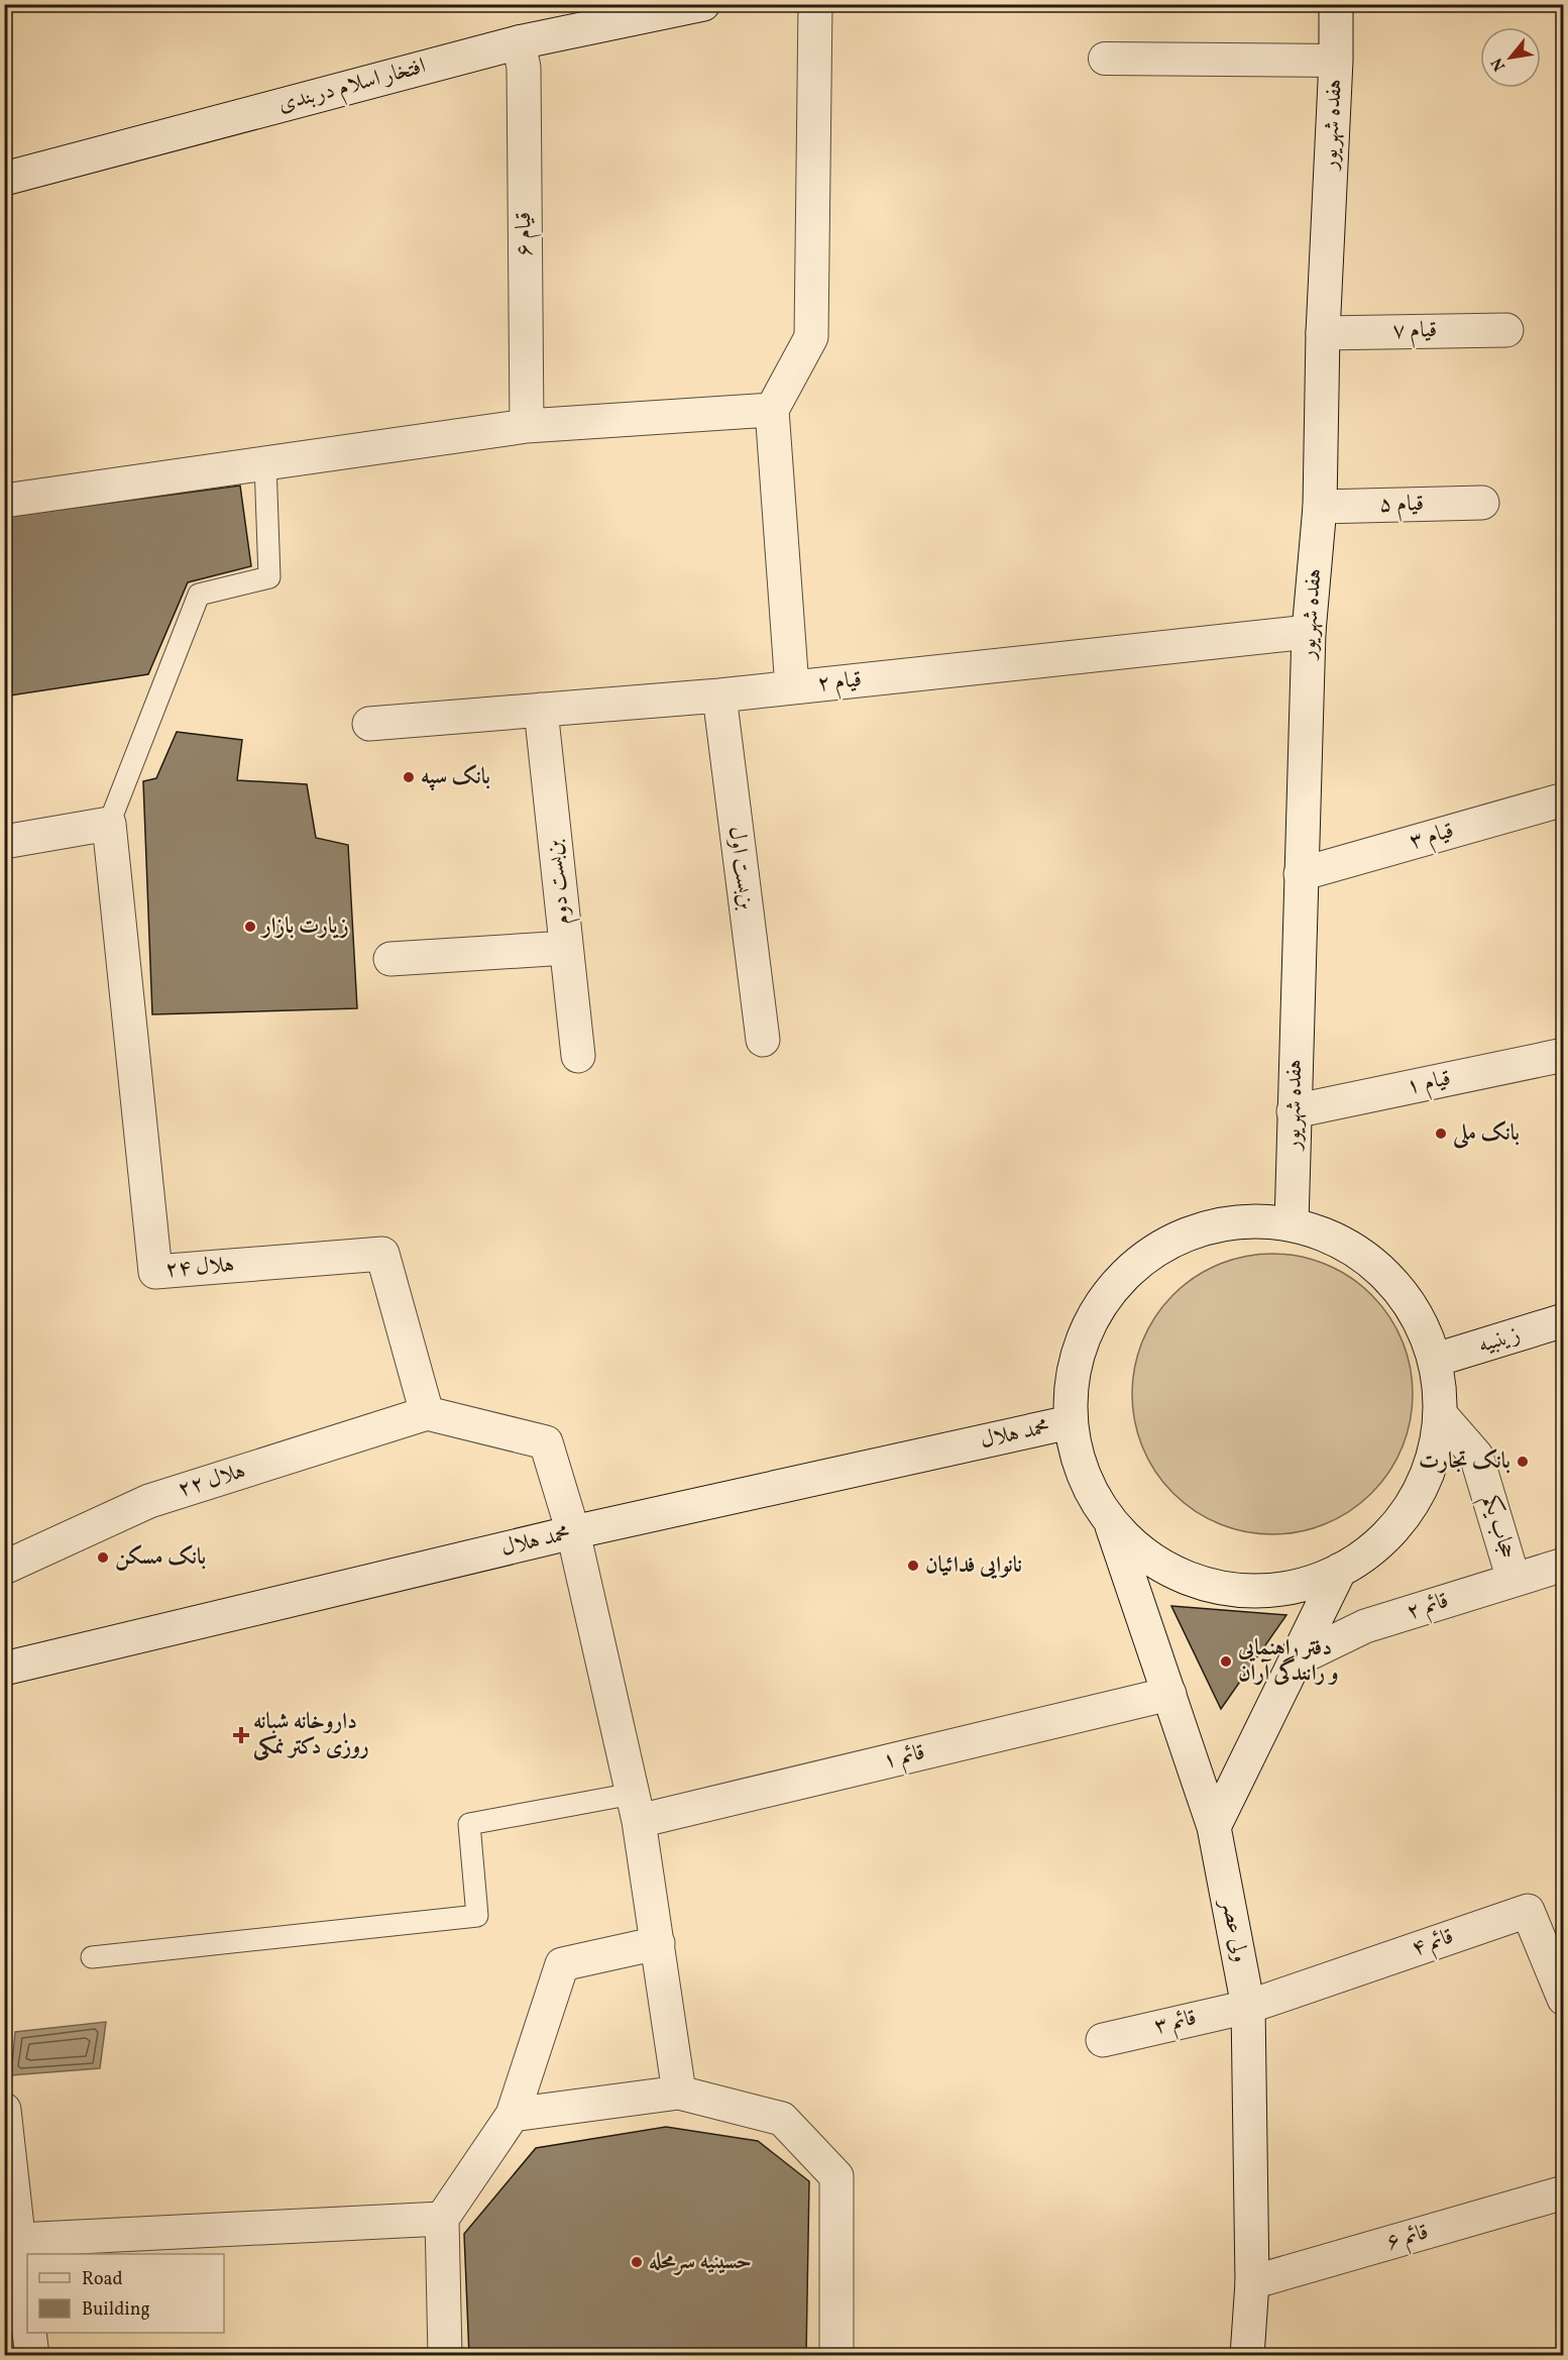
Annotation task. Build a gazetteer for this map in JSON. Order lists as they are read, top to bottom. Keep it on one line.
{"streets":{"street":["افتخار اسلام دربندی","هفده شهریور","قیام ۶","قیام ۷","قیام ۵","قیام ۲","قیام ۳","بن‌بست اول","بن‌بست دوم","قیام ۱","هلال ۲۴","زینبیه","محمد هلال","هلال ۲۲","حجاب یکم","قائم ۲","قائم ۱","ولی عصر","قائم ۴","قائم ۳","قائم ۶"]},"crossings":[["افتخار اسلام دربندی","قیام ۶"],["هفده شهریور","قیام ۷"],["هفده شهریور","قیام ۵"],["هفده شهریور","قیام ۲"],["هفده شهریور","قیام ۳"],["هفده شهریور","قیام ۱"],["قیام ۲","بن‌بست اول"],["قیام ۲","بن‌بست دوم"],["هلال ۲۴","هلال ۲۲"],["حجاب یکم","قائم ۲"],["قائم ۱","ولی عصر"],["ولی عصر","قائم ۴"],["ولی عصر","قائم ۳"],["ولی عصر","قائم ۶"],["قائم ۴","قائم ۳"]],"places":{"other":["بانک سپه","زیارت بازار","بانک ملی","بانک تجارت","بانک مسکن","نانوایی فدائیان","دفتر راهنمایی و رانندگی آران","حسینیه سرمحله"],"health":["داروخانه شبانه روزی دکتر نمکی"]},"legend":["Road","Building"],"north":"bottom left"}
